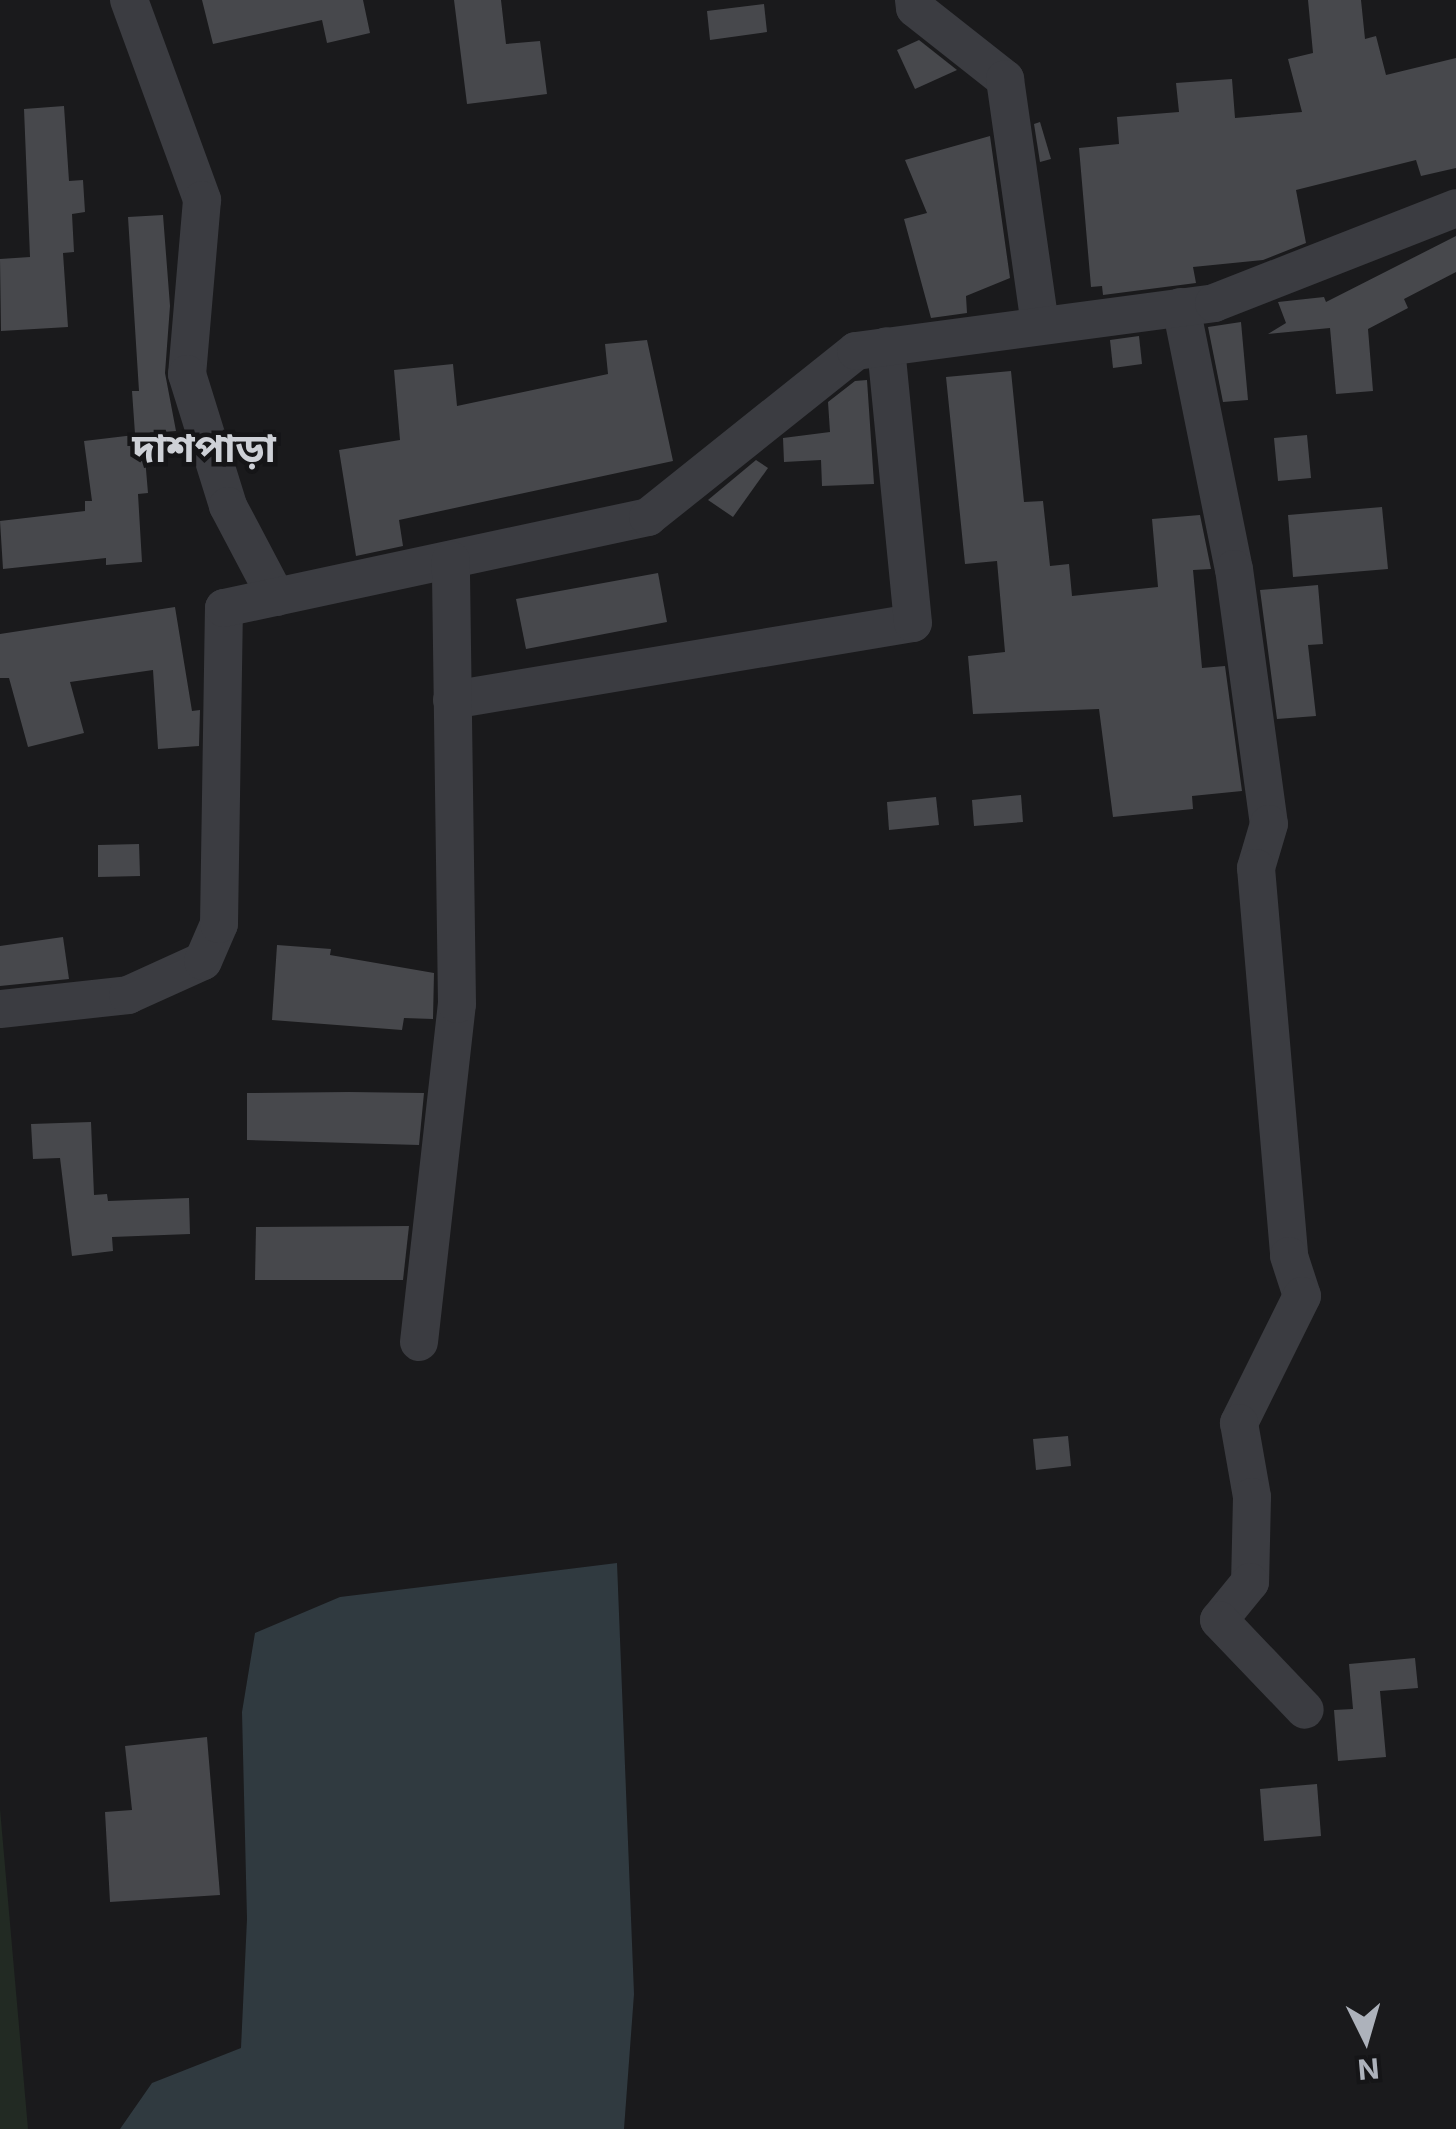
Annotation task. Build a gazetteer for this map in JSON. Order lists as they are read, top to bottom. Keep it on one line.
{"districts":["দাশপাড়া"],"north":"bottom"}
